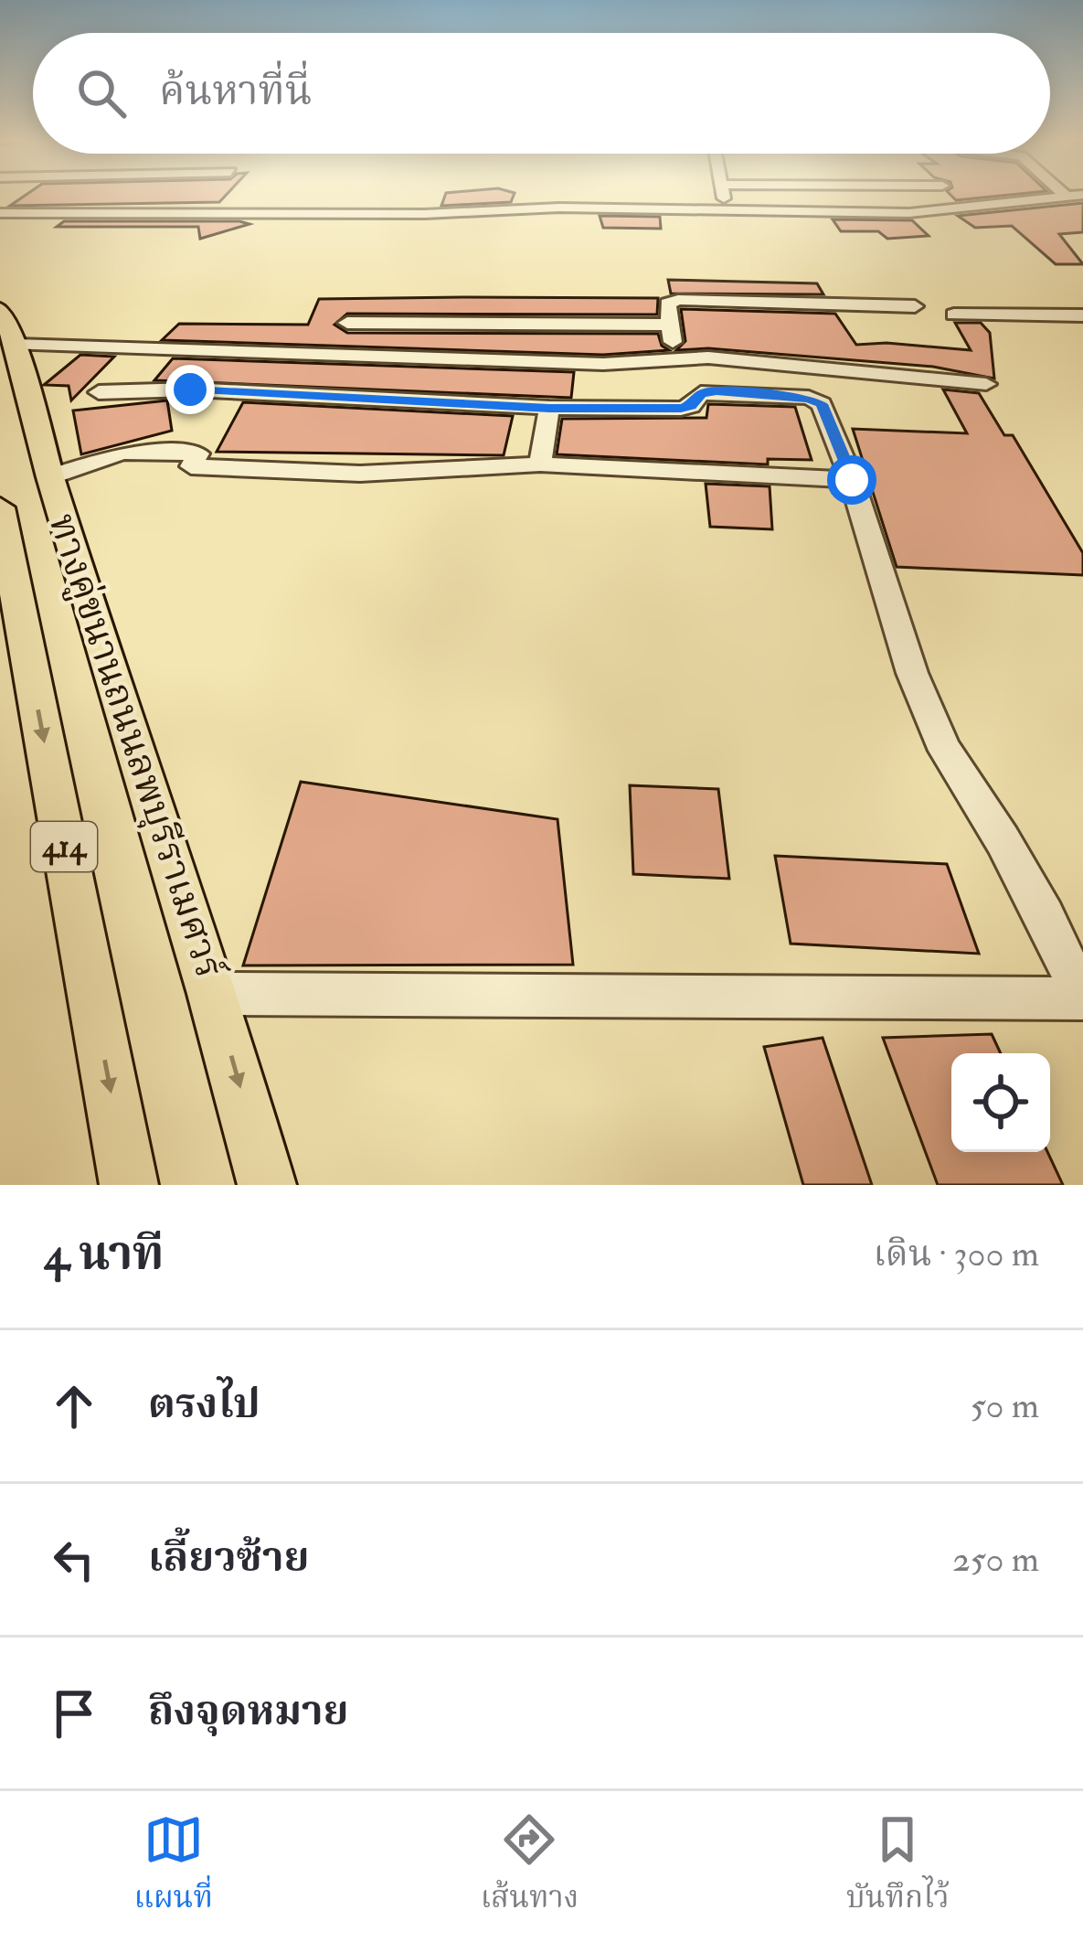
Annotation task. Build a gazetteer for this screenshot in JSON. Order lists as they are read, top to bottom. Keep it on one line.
{"streets":{"main road":["ทางคู่ขนานถนนลพบุรีราเมศวร์","414"]},"page":{"search":"ค้นหาที่นี่","heading":["4 นาที","เดิน · 300 m"],"list":[["ตรงไป","50 m"],["เลี้ยวซ้าย","250 m"],"ถึงจุดหมาย"],"nav":["แผนที่","เส้นทาง","บันทึกไว้"]}}
